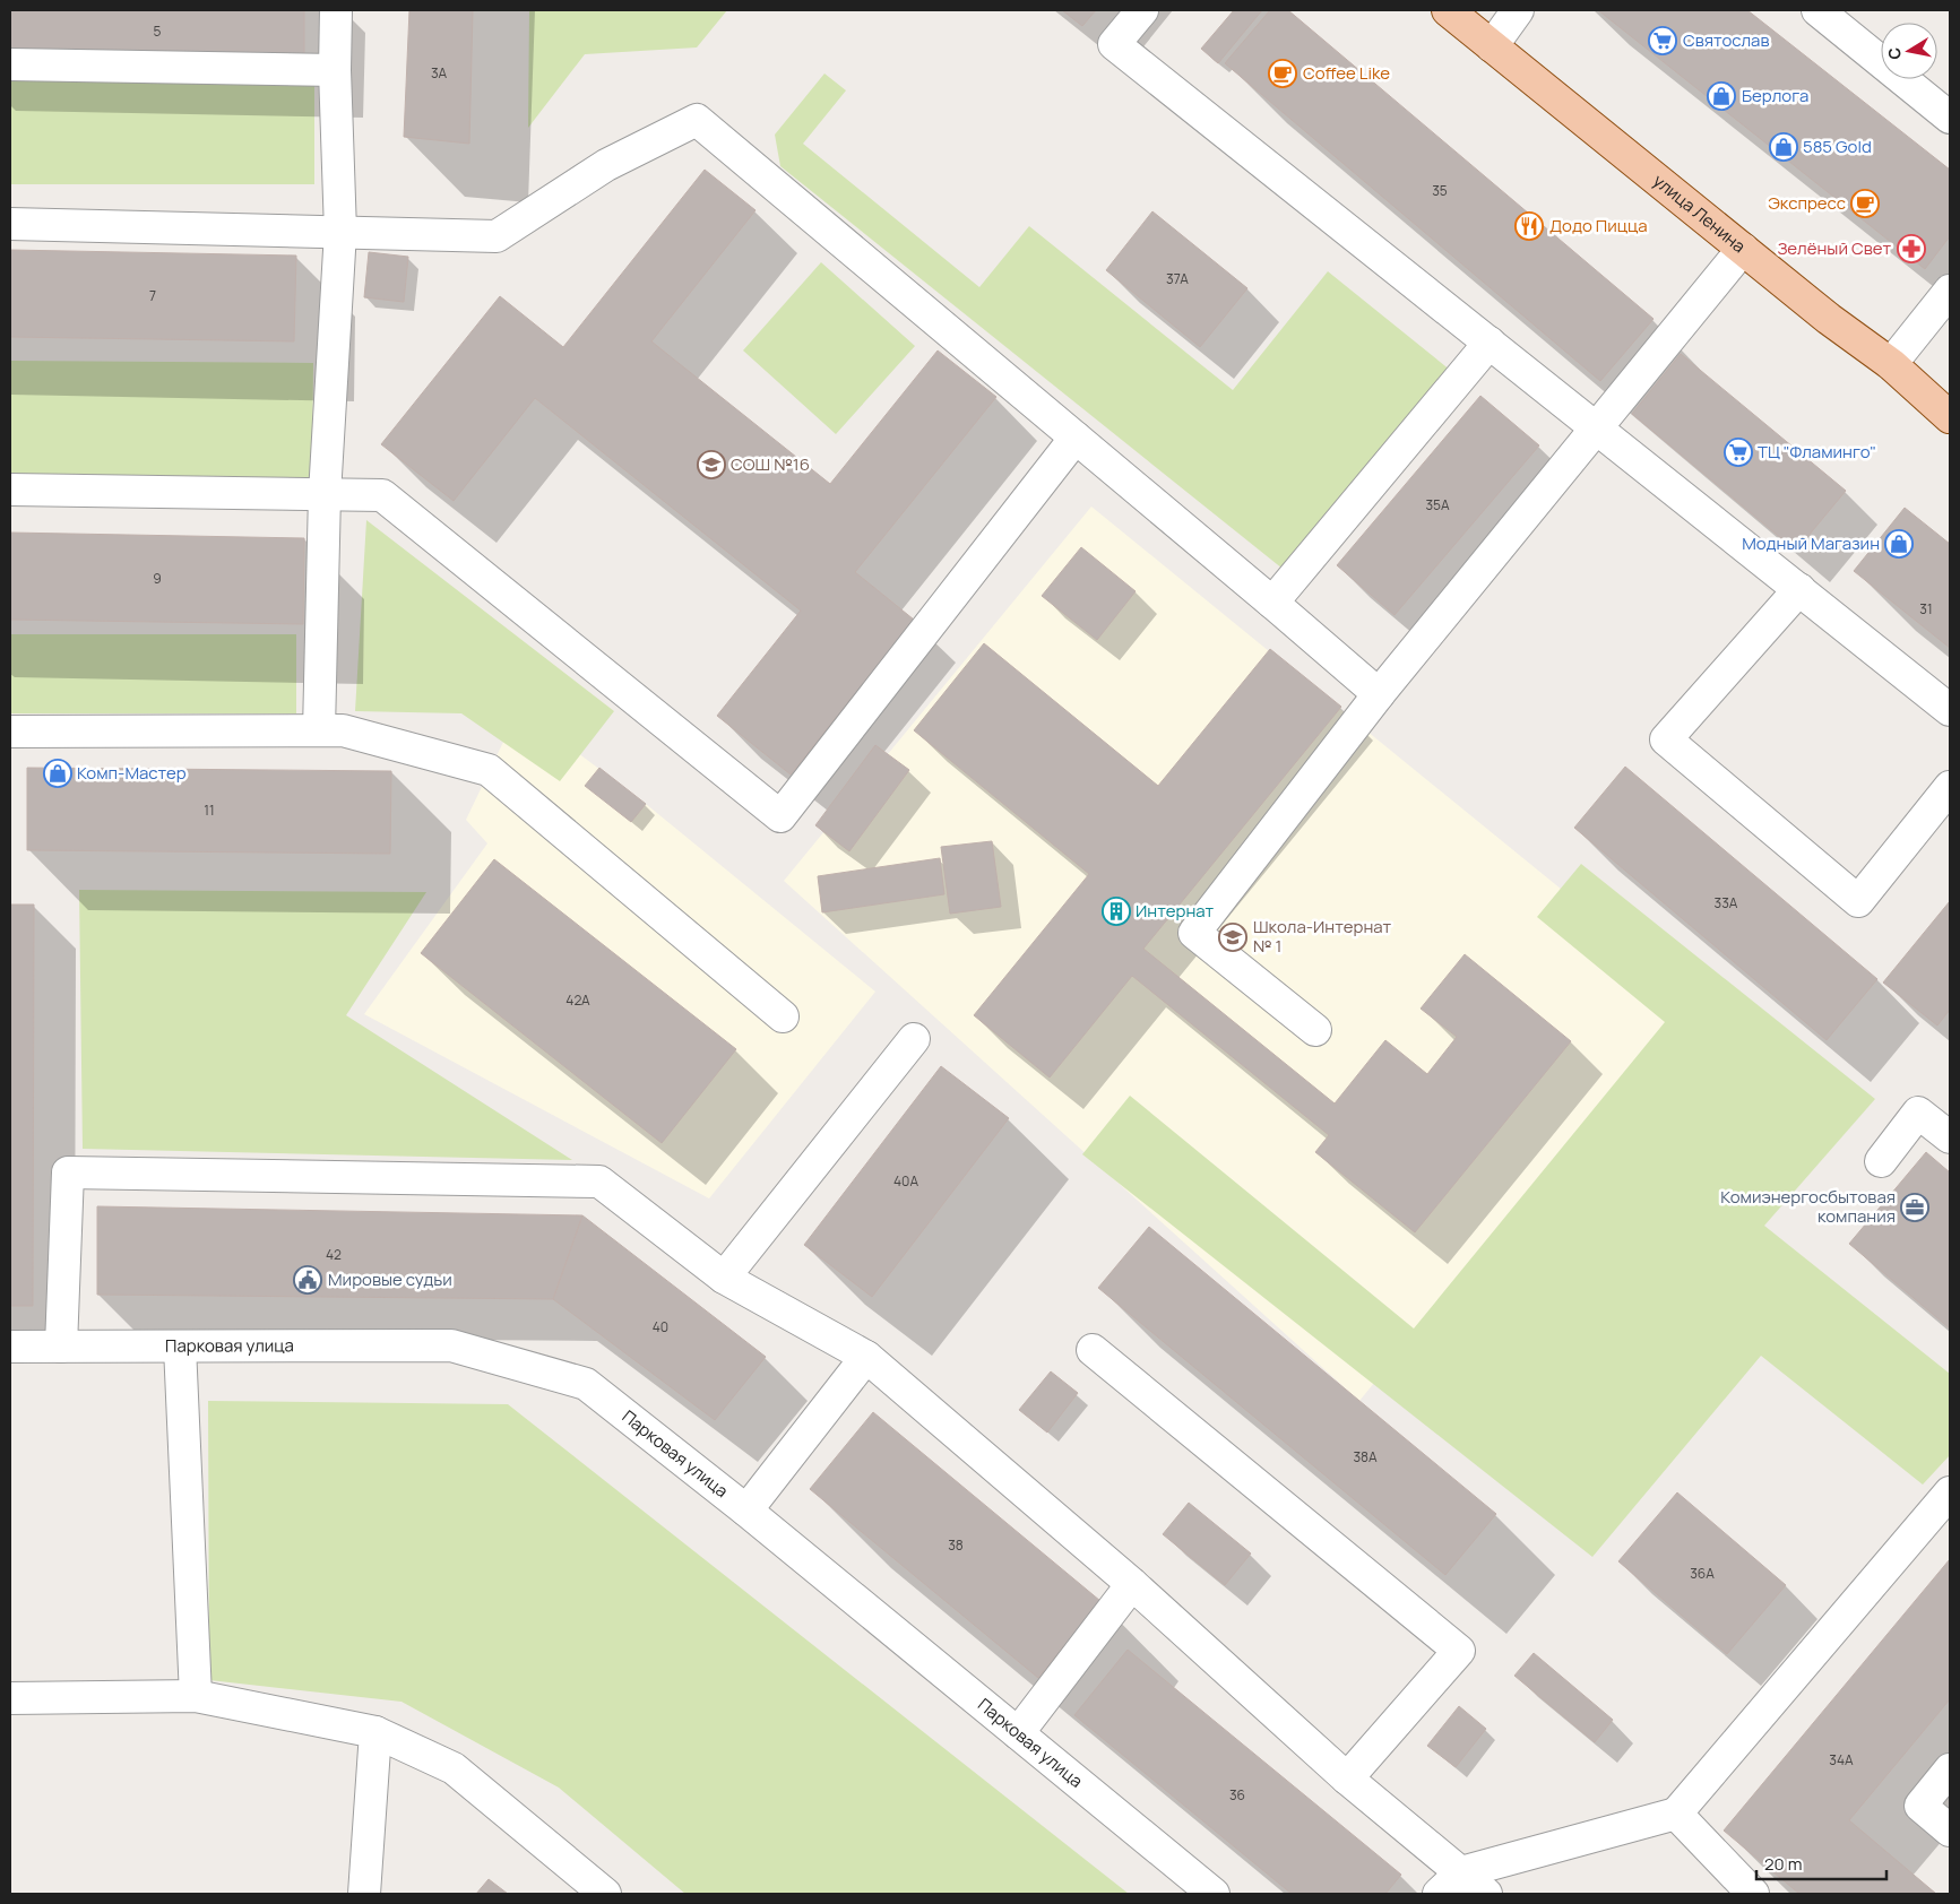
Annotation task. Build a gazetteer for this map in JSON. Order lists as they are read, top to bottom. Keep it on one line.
{"streets":{"main road":["улица Ленина"],"street":["Парковая улица"]},"places":{"supermarket":["Святослав","ТЦ \"Фламинго\""],"cafe":["Coffee Like","Экспресс"],"shop":["Берлога","585 Gold","Модный Магазин","Комп-Мастер"],"restaurant":["Додо Пицца"],"pharmacy":["Зелёный Свет"],"school or university":["СОШ №16","Школа-Интернат № 1"],"building":["Интернат"],"office":["Комиэнергосбытовая компания"],"public building":["Мировые судьи"]},"house_numbers":["5","3А","35","37А","7","35А","9","31","11","33А","42А","40А","42","40","38А","38","36А","34А","36"],"scale_bar":"20 m","north":"left"}
